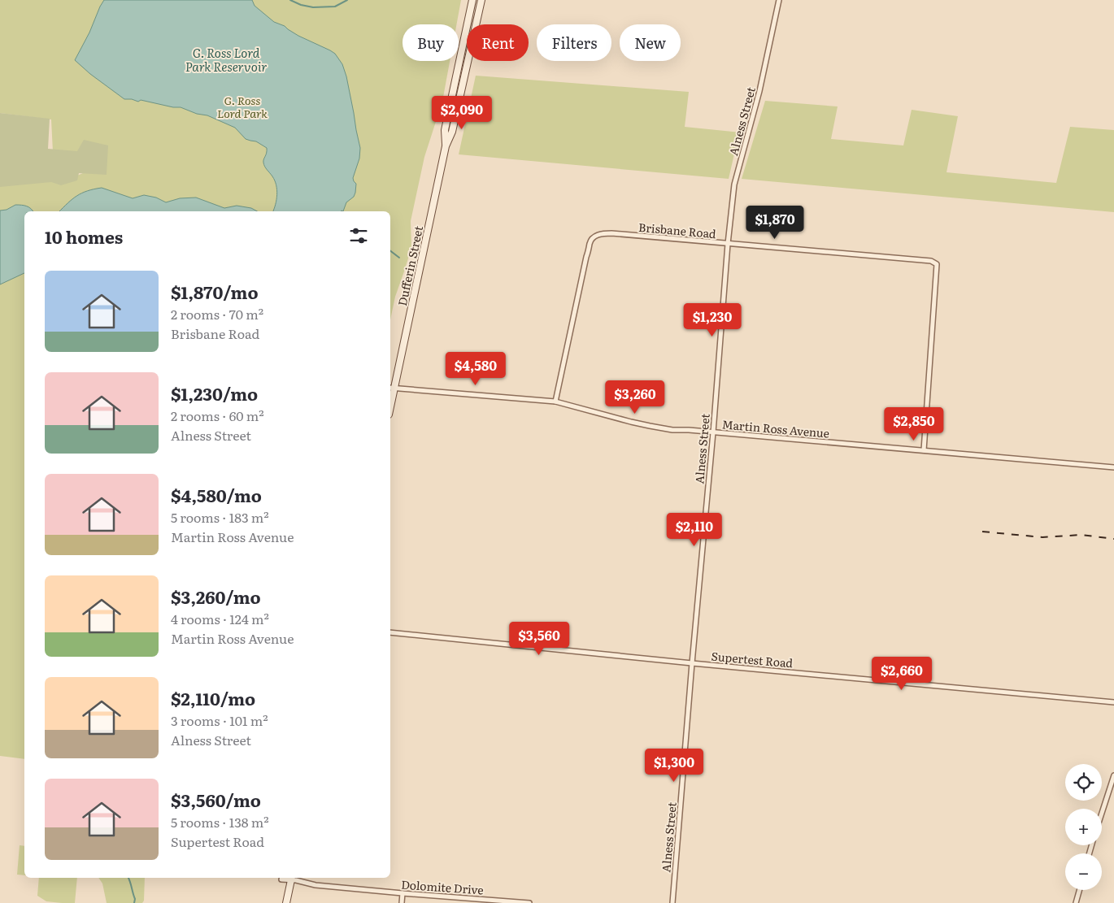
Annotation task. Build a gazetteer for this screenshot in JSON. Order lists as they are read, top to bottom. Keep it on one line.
{"streets":{"main road":["Dufferin Street"],"street":["Alness Street","Brisbane Road","Martin Ross Avenue","Supertest Road","Dolomite Drive"]},"crossings":[["Alness Street","Brisbane Road"],["Alness Street","Martin Ross Avenue"],["Alness Street","Supertest Road"],["Brisbane Road","Martin Ross Avenue"],["Dufferin Street","Martin Ross Avenue"]],"water":["G. Ross Lord Park Reservoir"],"parks":["G. Ross Lord Park"],"page":{"chip":["Buy","Rent","Filters","New"],"price":["$2,090","$1,870","$1,230","$4,580","$3,260","$2,850","$2,110","$3,560","$2,660","$1,300"],"heading":"10 homes","list":[{"name":"$1,870/mo","note":"2 rooms · 70 m² · Brisbane Road"},{"name":"$1,230/mo","note":"2 rooms · 60 m² · Alness Street"},{"name":"$4,580/mo","note":"5 rooms · 183 m² · Martin Ross Avenue"},{"name":"$3,260/mo","note":"4 rooms · 124 m² · Martin Ross Avenue"},{"name":"$2,110/mo","note":"3 rooms · 101 m² · Alness Street"},{"name":"$3,560/mo","note":"5 rooms · 138 m² · Supertest Road"}],"map_buttons":["+","−"]}}
